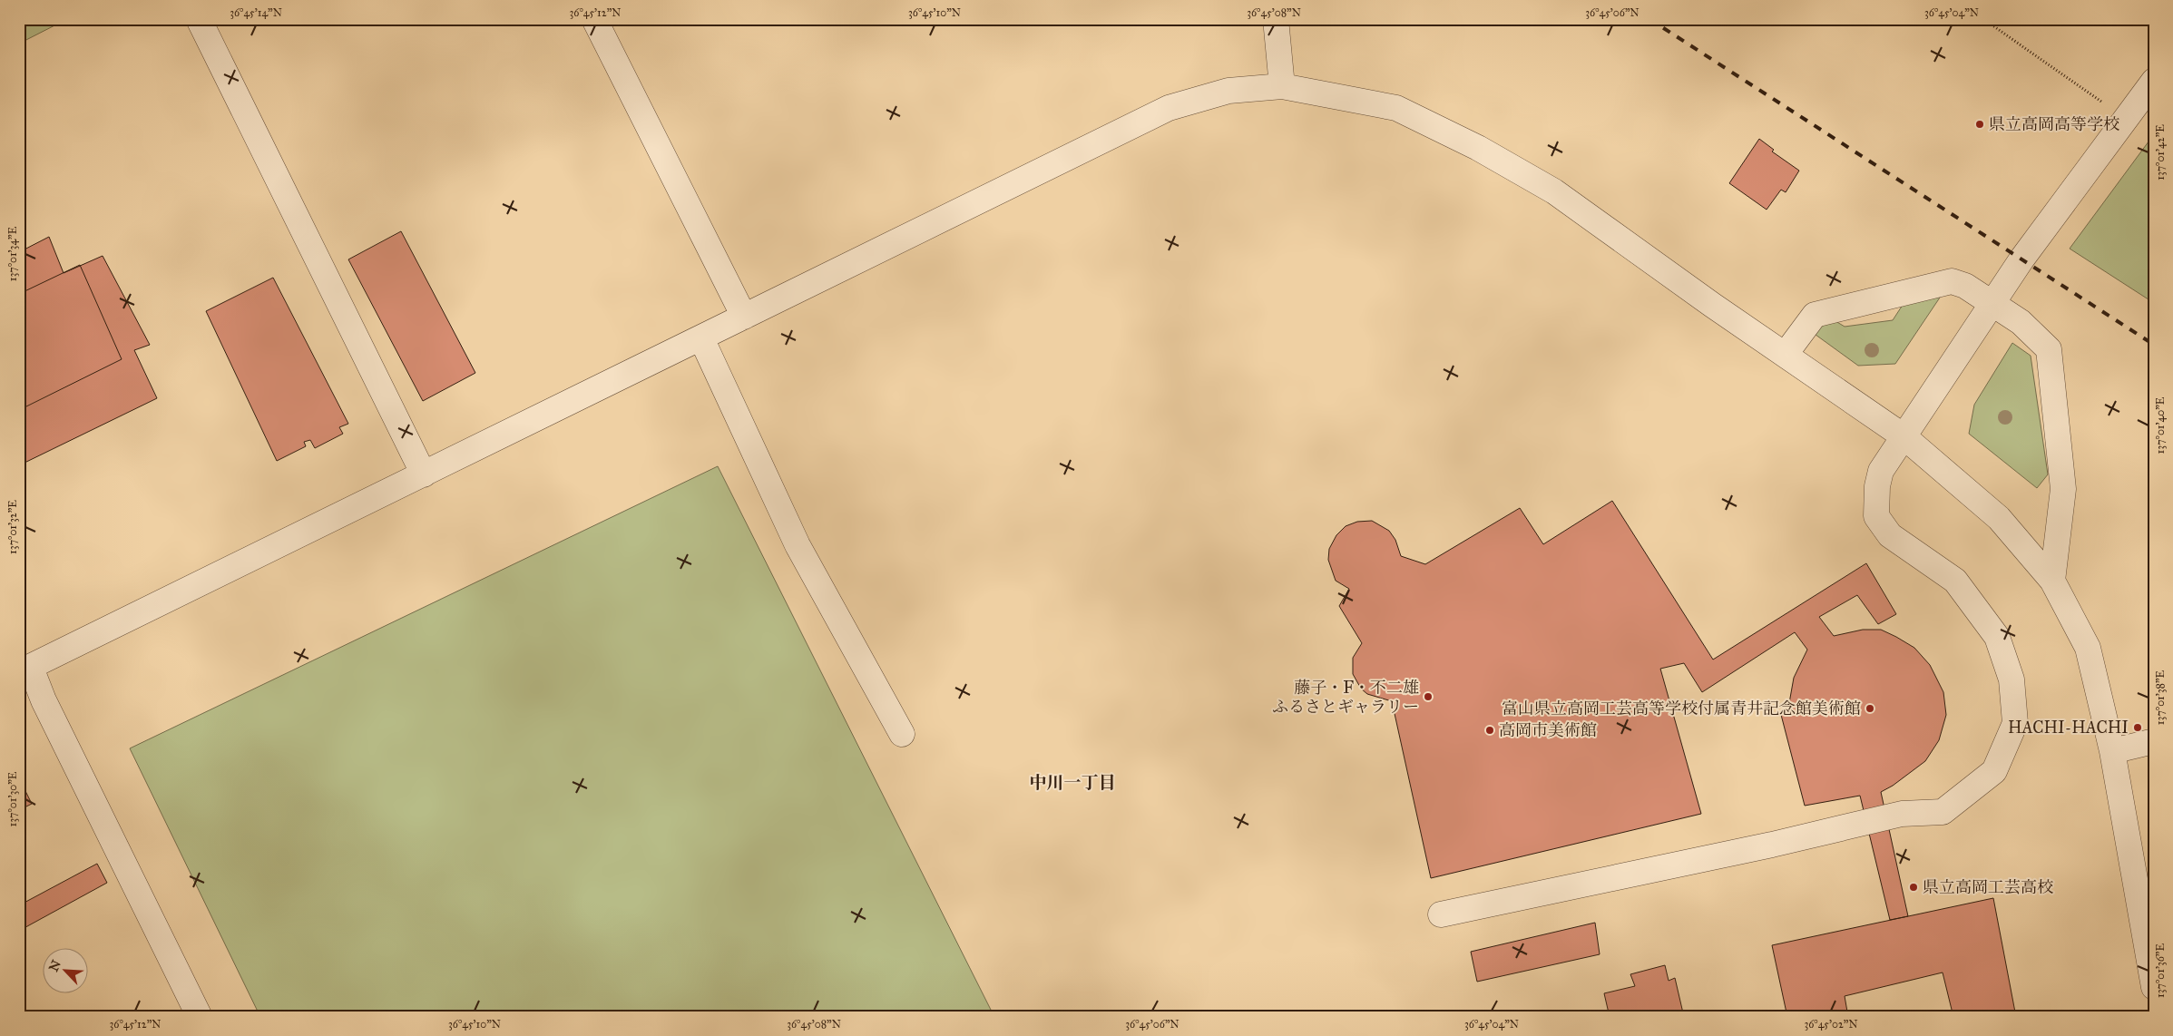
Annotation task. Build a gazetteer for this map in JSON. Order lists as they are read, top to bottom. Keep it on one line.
{"districts":["中川一丁目"],"places":["県立高岡高等学校","藤子・F・不二雄 ふるさとギャラリー","富山県立高岡工芸高等学校付属青井記念館美術館","HACHI-HACHI","高岡市美術館","県立高岡工芸高校"],"north":"top left","coordinates":["36°45'14\"N","36°45'12\"N","36°45'10\"N","36°45'08\"N","36°45'06\"N","36°45'04\"N","137°01'42\"E","137°01'34\"E","137°01'40\"E","137°01'32\"E","137°01'38\"E","137°01'30\"E","137°01'36\"E","36°45'02\"N"]}
